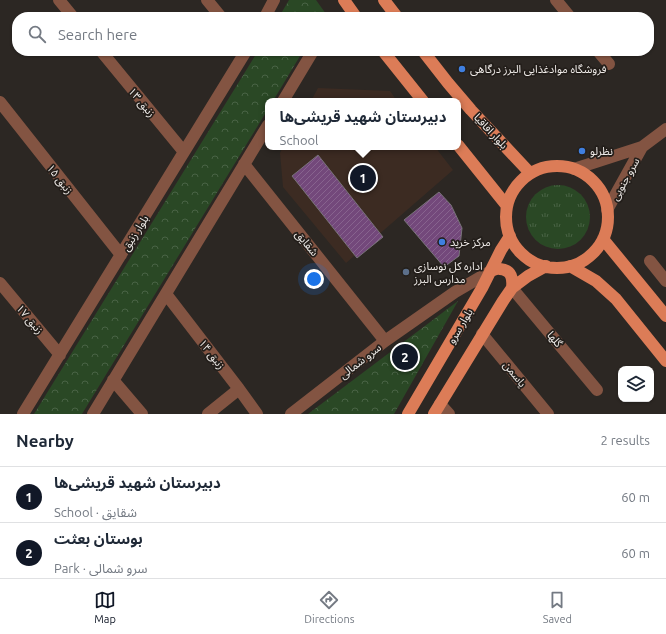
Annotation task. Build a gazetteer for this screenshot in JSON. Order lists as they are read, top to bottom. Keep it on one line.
{"streets":{"main road":["بلوار اقاقیا","بلوار سرو"],"street":["زنبق ۱۳","زنبق ۱۵","سرو جنوبی","بلوار زنبق","شقایق","زنبق ۱۷","گلها","زنبق ۱۴","سرو شمالی","یاسمن"]},"crossings":[["زنبق ۱۳","بلوار زنبق"],["بلوار اقاقیا","سرو جنوبی"],["بلوار اقاقیا","بلوار سرو"],["زنبق ۱۵","بلوار زنبق"],["سرو جنوبی","بلوار سرو"],["بلوار زنبق","زنبق ۱۷"],["شقایق","سرو شمالی"],["بلوار سرو","سرو شمالی"]],"places":["فروشگاه موادغذایی البرز درگاهی","نظرلو","مرکز خرید","اداره کل نوسازی مدارس البرز"],"page":{"search":"Search here","popup":["دبیرستان شهید قریشی‌ها","School"],"pins":["1","2"],"heading":["Nearby","2 results"],"list":[{"mark":"1","name":"دبیرستان شهید قریشی‌ها","note":"School · شقایق","value":"60 m"},{"mark":"2","name":"بوستان بعثت","note":"Park · سرو شمالی","value":"60 m"}],"nav":["Map","Directions","Saved"]}}
